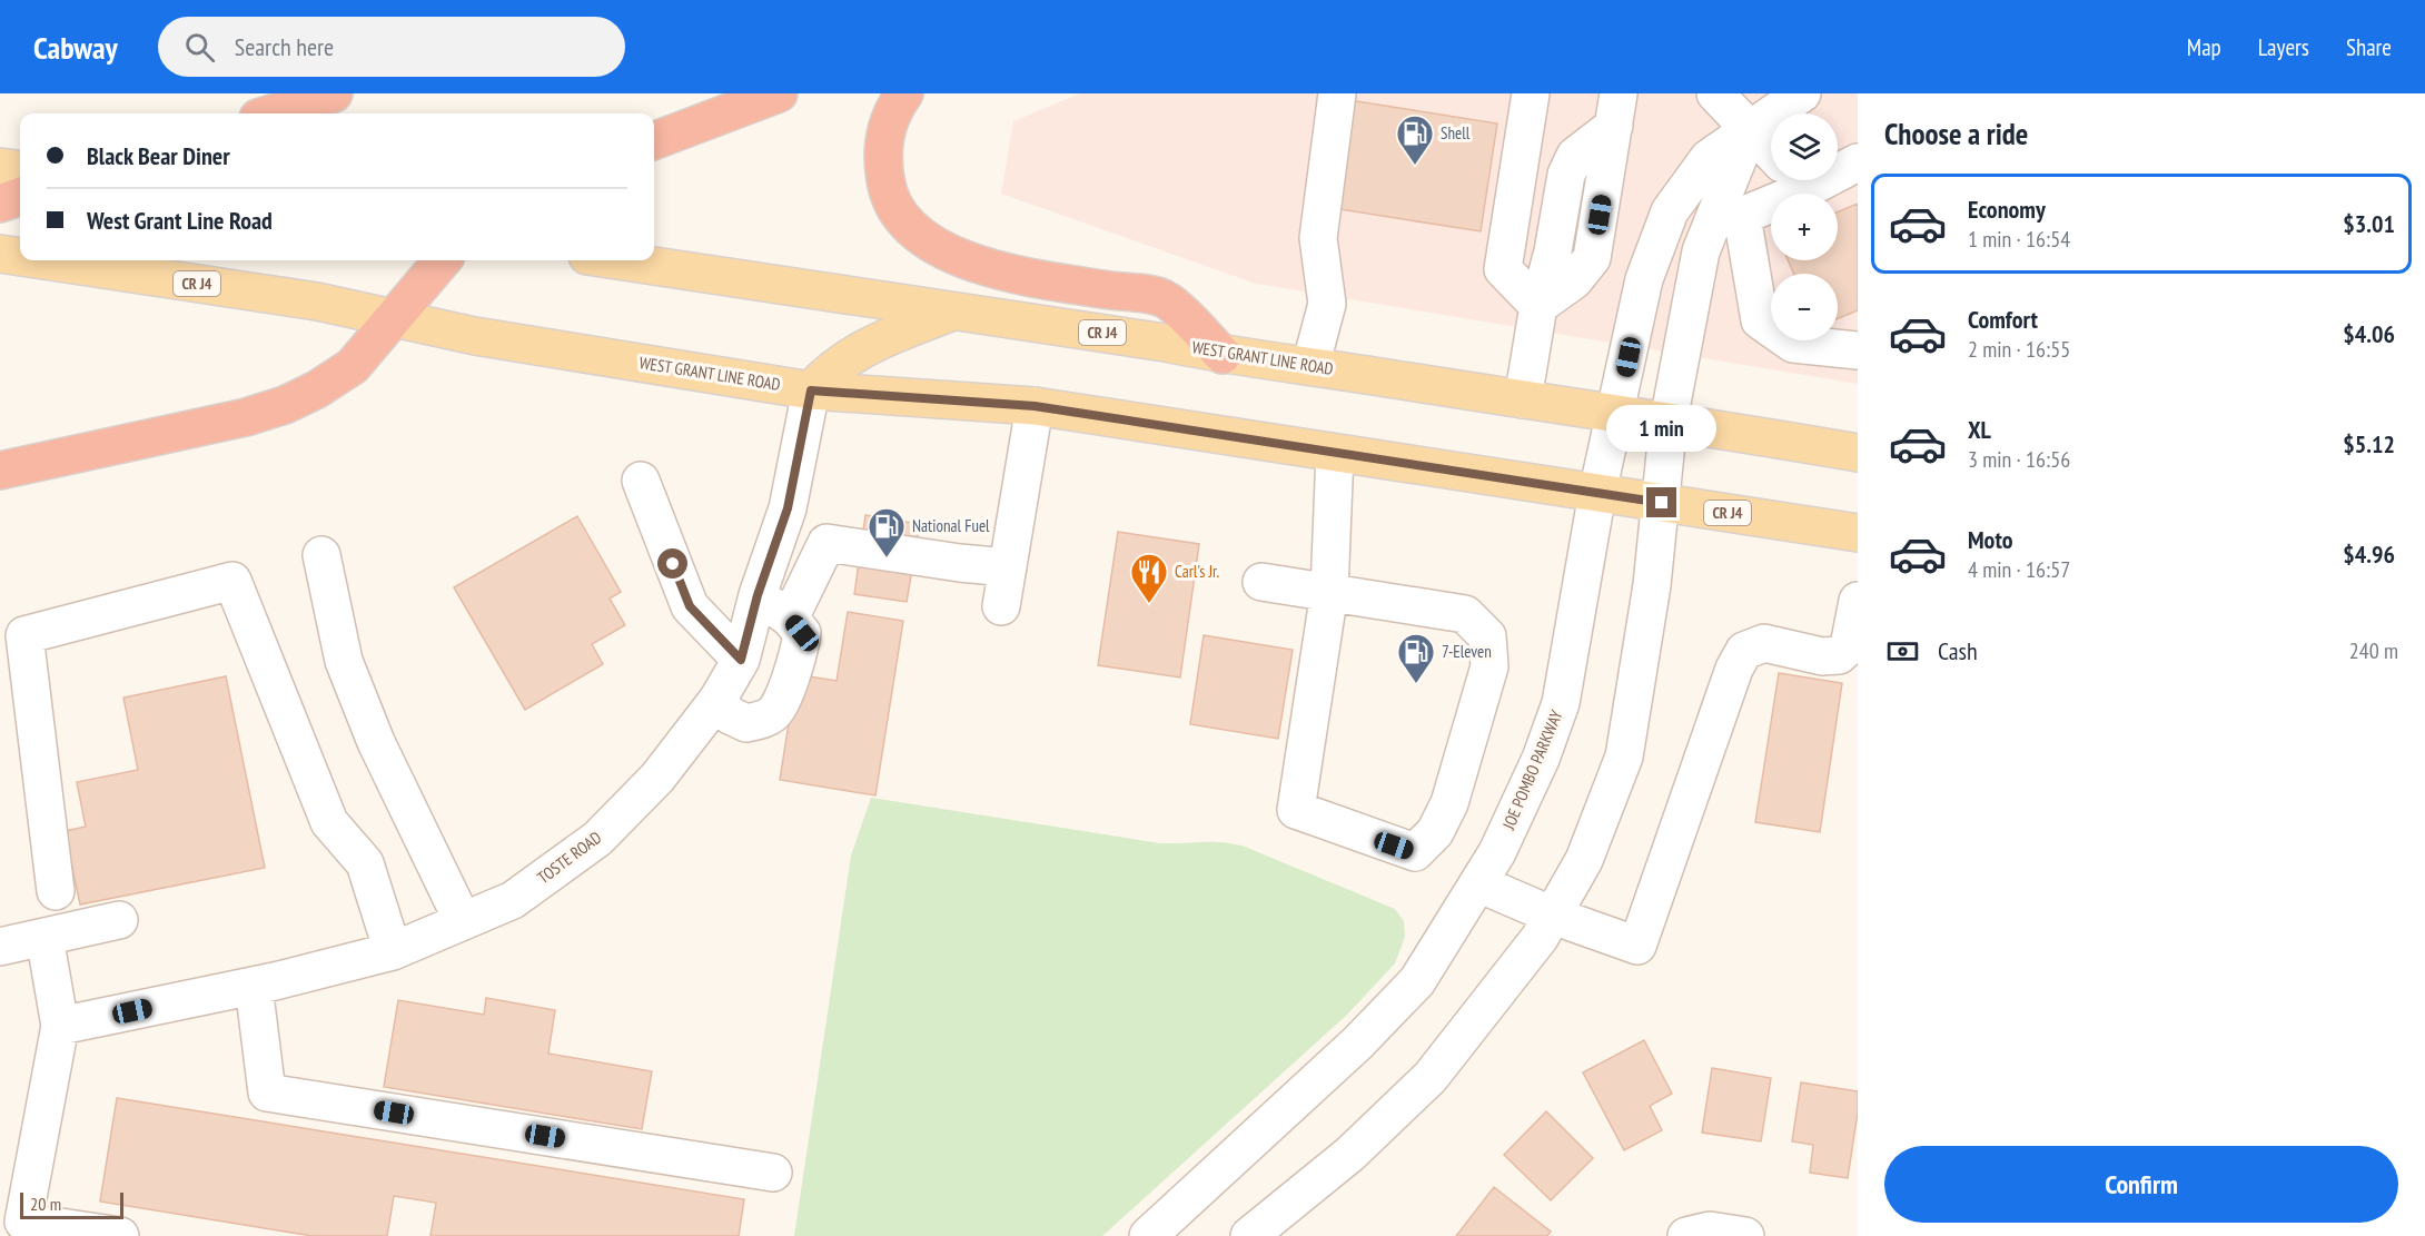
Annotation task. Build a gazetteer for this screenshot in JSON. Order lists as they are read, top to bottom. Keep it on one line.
{"streets":{"main road":["CR J4","WEST GRANT LINE ROAD"],"street":["JOE POMBO PARKWAY","TOSTE ROAD"]},"crossings":[["WEST GRANT LINE ROAD","JOE POMBO PARKWAY"],["WEST GRANT LINE ROAD","TOSTE ROAD"]],"places":{"fuel station":["Shell","National Fuel","7-Eleven"],"restaurant":["Carl's Jr."]},"scale_bar":"20 m","page":{"header":"Cabway","search":"Search here","nav":["Map","Layers","Share"],"heading":"Choose a ride","map_buttons":["+","−"],"banner":["Black Bear Diner","West Grant Line Road"],"list":[{"name":"Economy","note":"1 min · 16:54","value":"$3.01"},{"name":"Comfort","note":"2 min · 16:55","value":"$4.06"},{"name":"XL","note":"3 min · 16:56","value":"$5.12"},{"name":"Moto","note":"4 min · 16:57","value":"$4.96"}],"bubble":"1 min","pay":["Cash","240 m"],"buttons":"Confirm","scale":"20 m"}}
